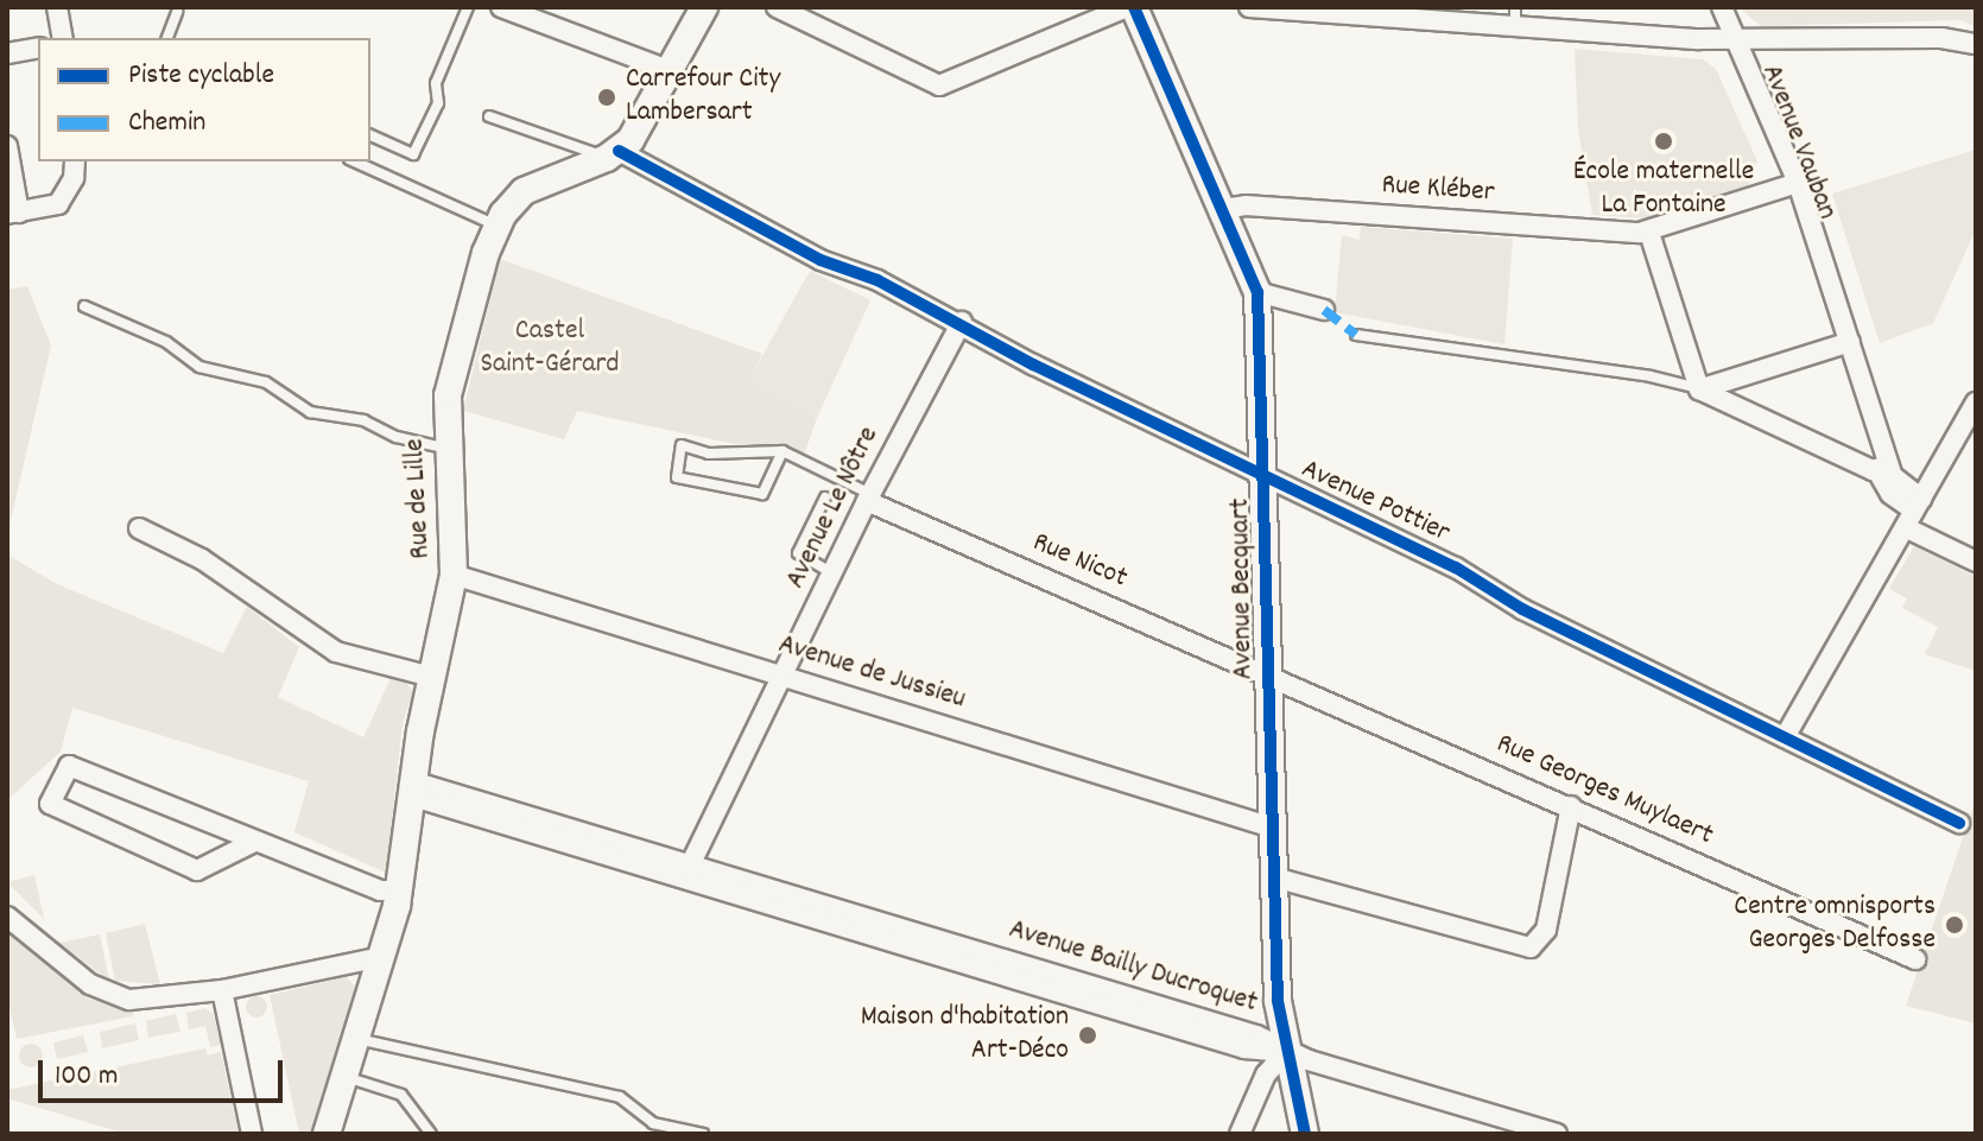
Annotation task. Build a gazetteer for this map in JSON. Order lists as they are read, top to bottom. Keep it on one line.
{"streets":{"street":["Avenue Vauban","Rue Kléber","Rue de Lille","Avenue Pottier","Avenue Le Nôtre","Rue Nicot","Avenue Becquart","Avenue de Jussieu","Rue Georges Muylaert","Avenue Bailly Ducroquet"]},"crossings":[["Rue Kléber","Avenue Becquart"],["Rue de Lille","Avenue Pottier"],["Rue de Lille","Avenue de Jussieu"],["Rue de Lille","Avenue Bailly Ducroquet"],["Avenue Pottier","Avenue Le Nôtre"],["Avenue Pottier","Avenue Becquart"],["Avenue Le Nôtre","Rue Nicot"],["Avenue Le Nôtre","Avenue de Jussieu"],["Avenue Le Nôtre","Avenue Bailly Ducroquet"],["Rue Nicot","Avenue Becquart"],["Rue Nicot","Rue Georges Muylaert"],["Avenue Becquart","Avenue de Jussieu"],["Avenue Becquart","Rue Georges Muylaert"],["Avenue Becquart","Avenue Bailly Ducroquet"]],"parks":["Castel Saint-Gérard"],"places":["Carrefour City Lambersart","École maternelle La Fontaine","Centre omnisports Georges Delfosse","Maison d'habitation Art-Déco"],"legend":["Piste cyclable","Chemin"],"scale_bar":"100 m"}
